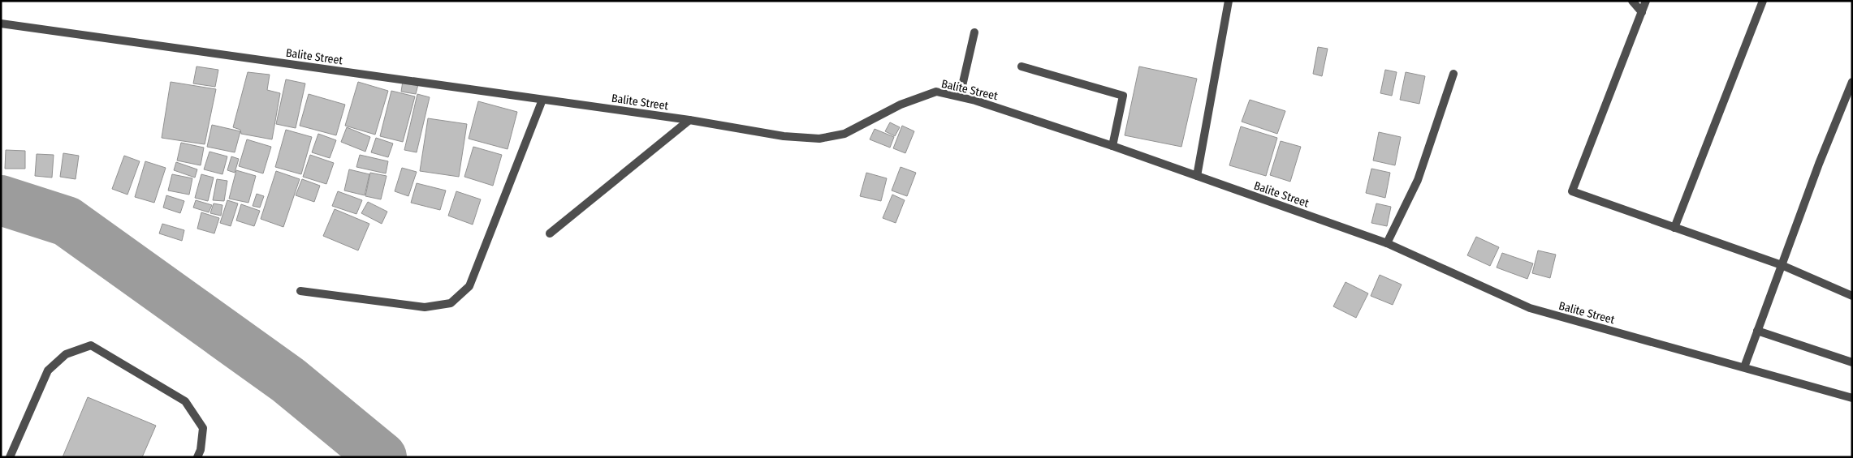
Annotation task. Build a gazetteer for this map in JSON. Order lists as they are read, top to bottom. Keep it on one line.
{"streets":{"street":["Balite Street"]}}
